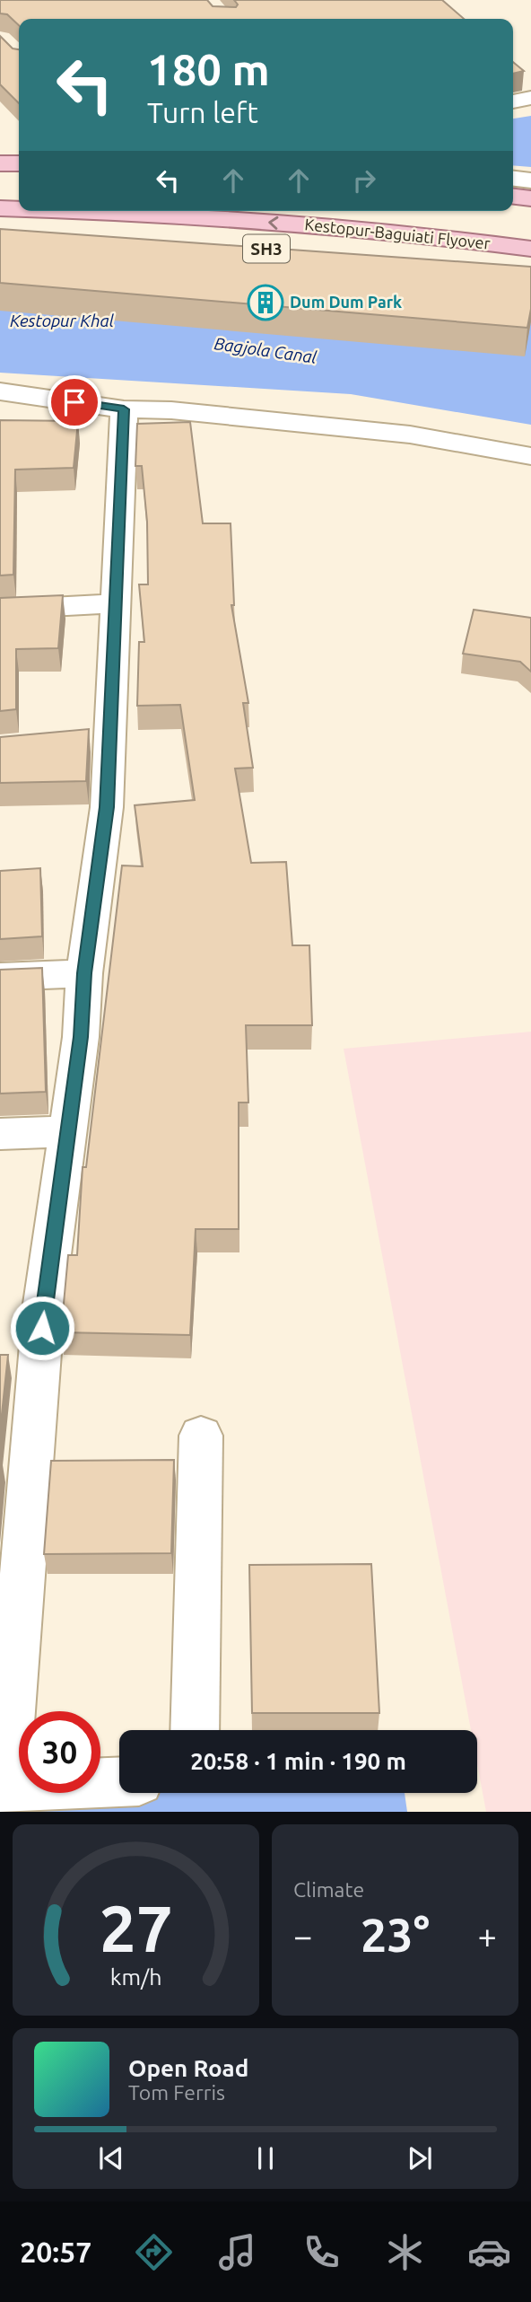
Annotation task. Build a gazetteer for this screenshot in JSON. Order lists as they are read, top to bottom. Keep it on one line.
{"streets":{"main road":["Kestopur-Baguiati Flyover"]},"one_way":["Kestopur-Baguiati Flyover"],"water":["Kestopur Khal","Bagjola Canal"],"places":{"building":["Dum Dum Park"]},"page":{"turn":["180 m","Turn left"],"limit":"30","trip":"20:58 · 1 min · 190 m","tile":"Climate","heat":["−","23°","+"],"song":["Open Road","Tom Ferris"],"tabs":"20:57","gauge":["27","km/h"]}}
